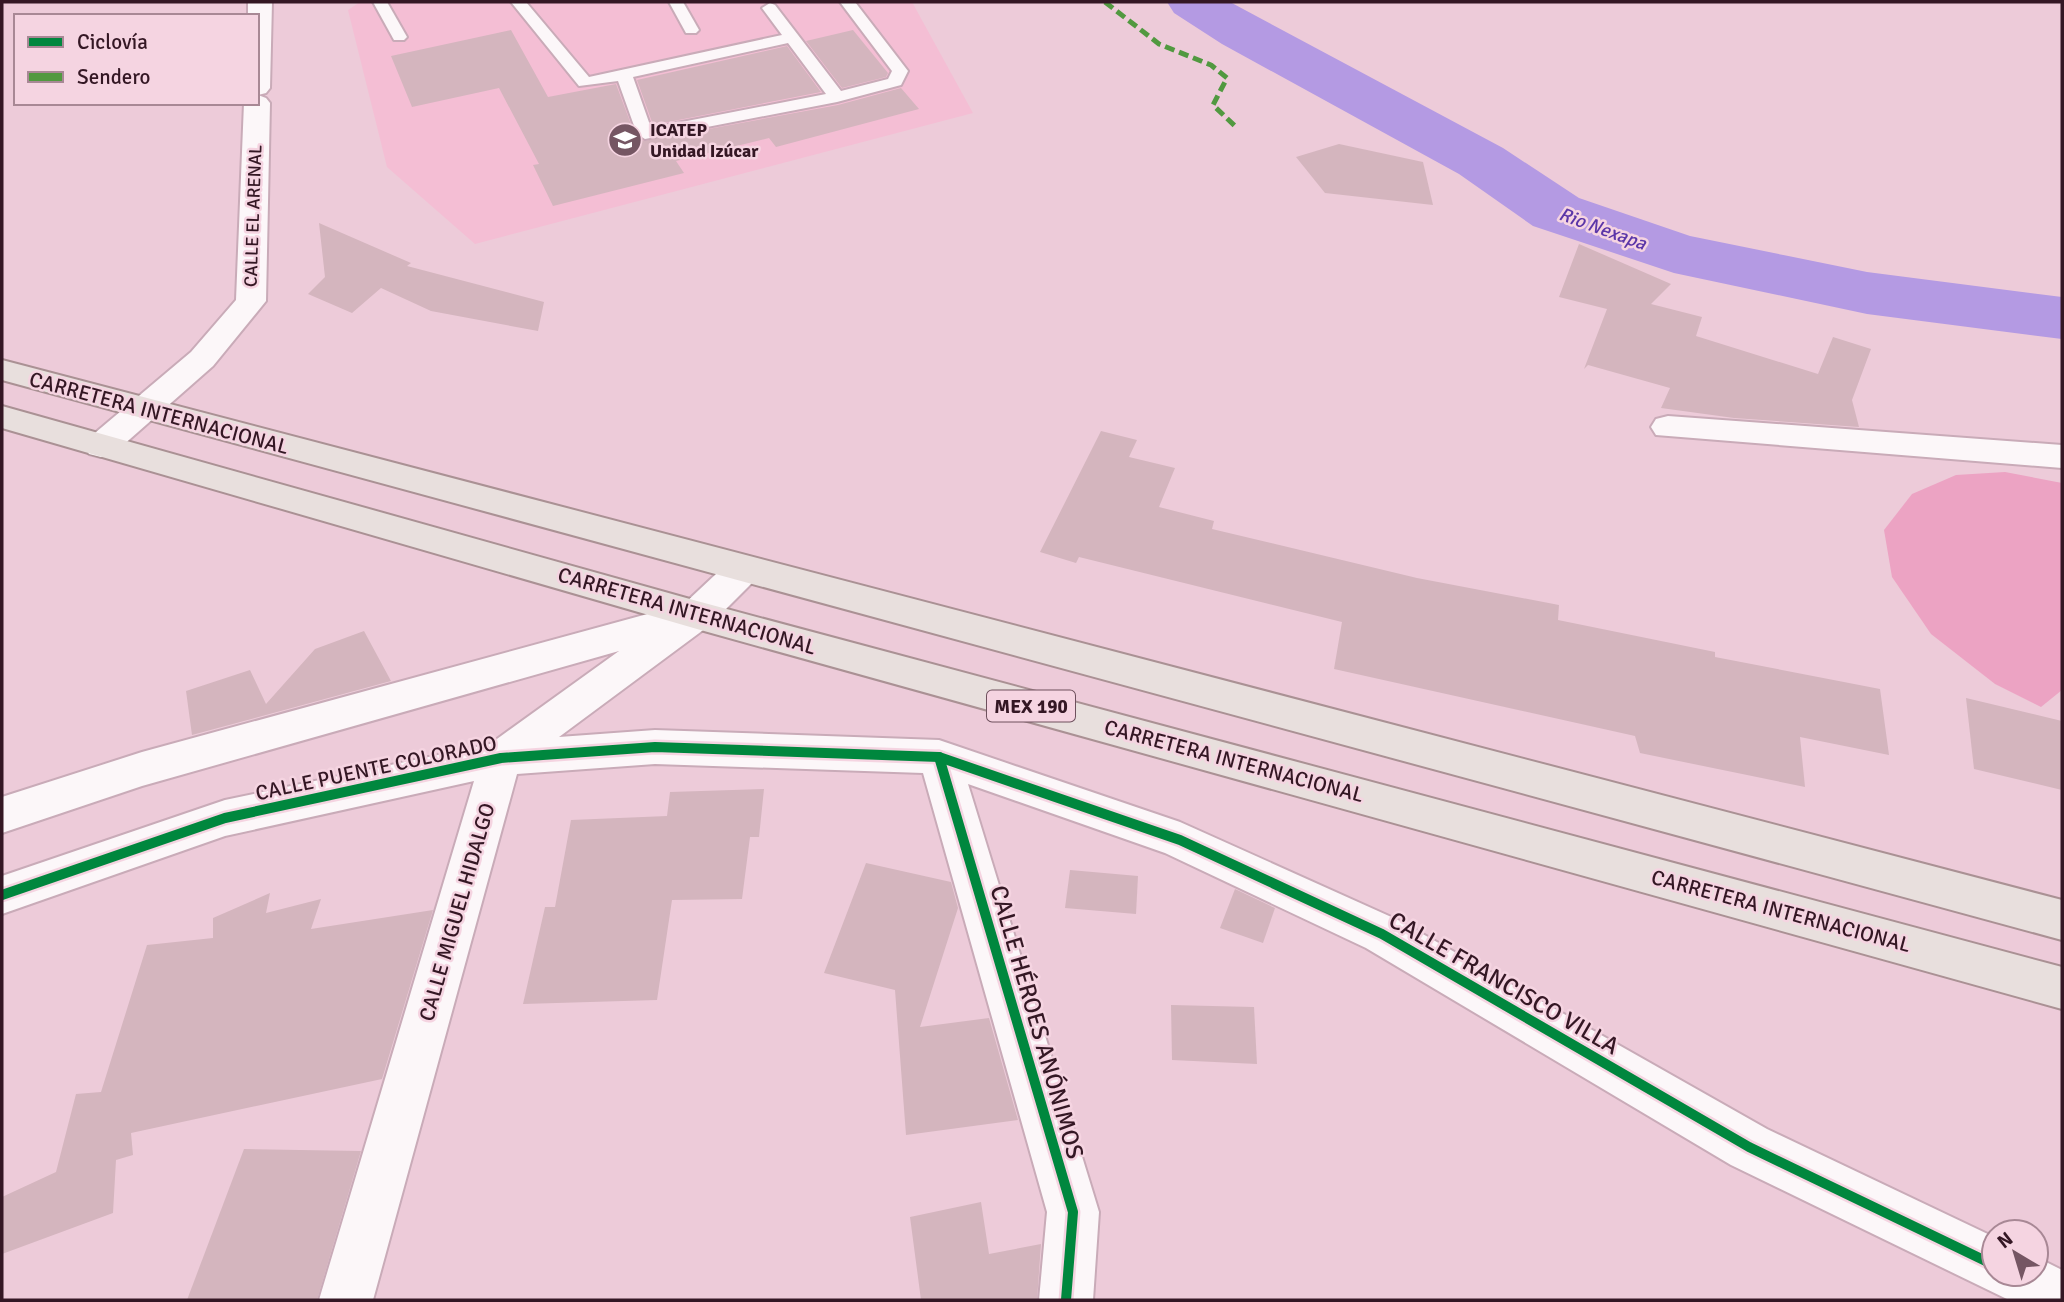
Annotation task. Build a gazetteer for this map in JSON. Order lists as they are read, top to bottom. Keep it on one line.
{"streets":{"main road":["CARRETERA INTERNACIONAL","MEX 190"],"street":["CALLE EL ARENAL","CALLE PUENTE COLORADO","CALLE MIGUEL HIDALGO","CALLE FRANCISCO VILLA","CALLE HÉROES ANÓNIMOS"]},"crossings":[["CALLE EL ARENAL","CARRETERA INTERNACIONAL"],["CALLE PUENTE COLORADO","CALLE MIGUEL HIDALGO"],["CALLE PUENTE COLORADO","CALLE FRANCISCO VILLA"],["CALLE PUENTE COLORADO","CALLE HÉROES ANÓNIMOS"],["CALLE FRANCISCO VILLA","CALLE HÉROES ANÓNIMOS"]],"water":["Rio Nexapa"],"places":{"school or university":["ICATEP Unidad Izúcar"]},"legend":["Ciclovía","Sendero"],"north":"top left"}
